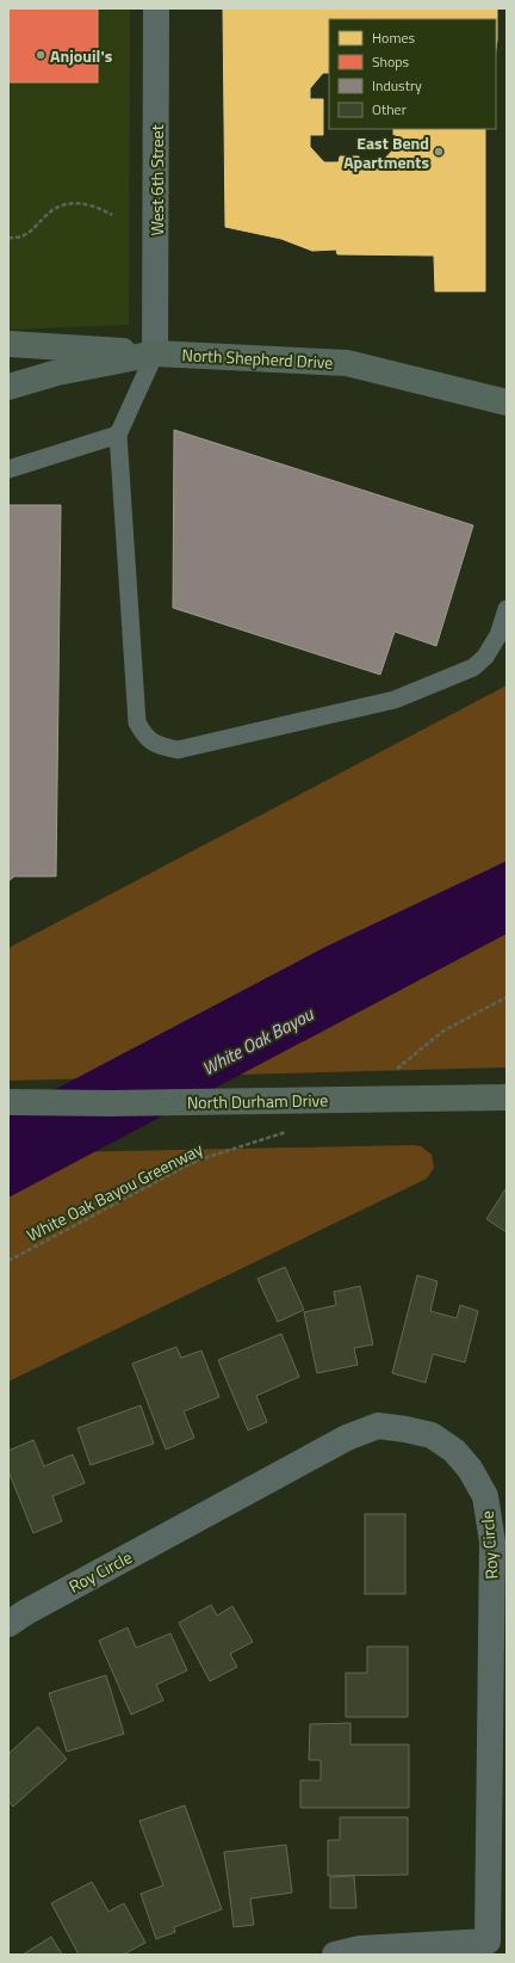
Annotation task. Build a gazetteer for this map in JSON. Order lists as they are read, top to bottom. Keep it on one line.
{"streets":{"main road":["North Shepherd Drive","North Durham Drive"],"street":["West 6th Street","Roy Circle"],"path":["White Oak Bayou Greenway"]},"crossings":[["West 6th Street","North Shepherd Drive"]],"water":["White Oak Bayou"],"places":["Anjouil's","East Bend Apartments"],"legend":["Homes","Shops","Industry","Other"]}
